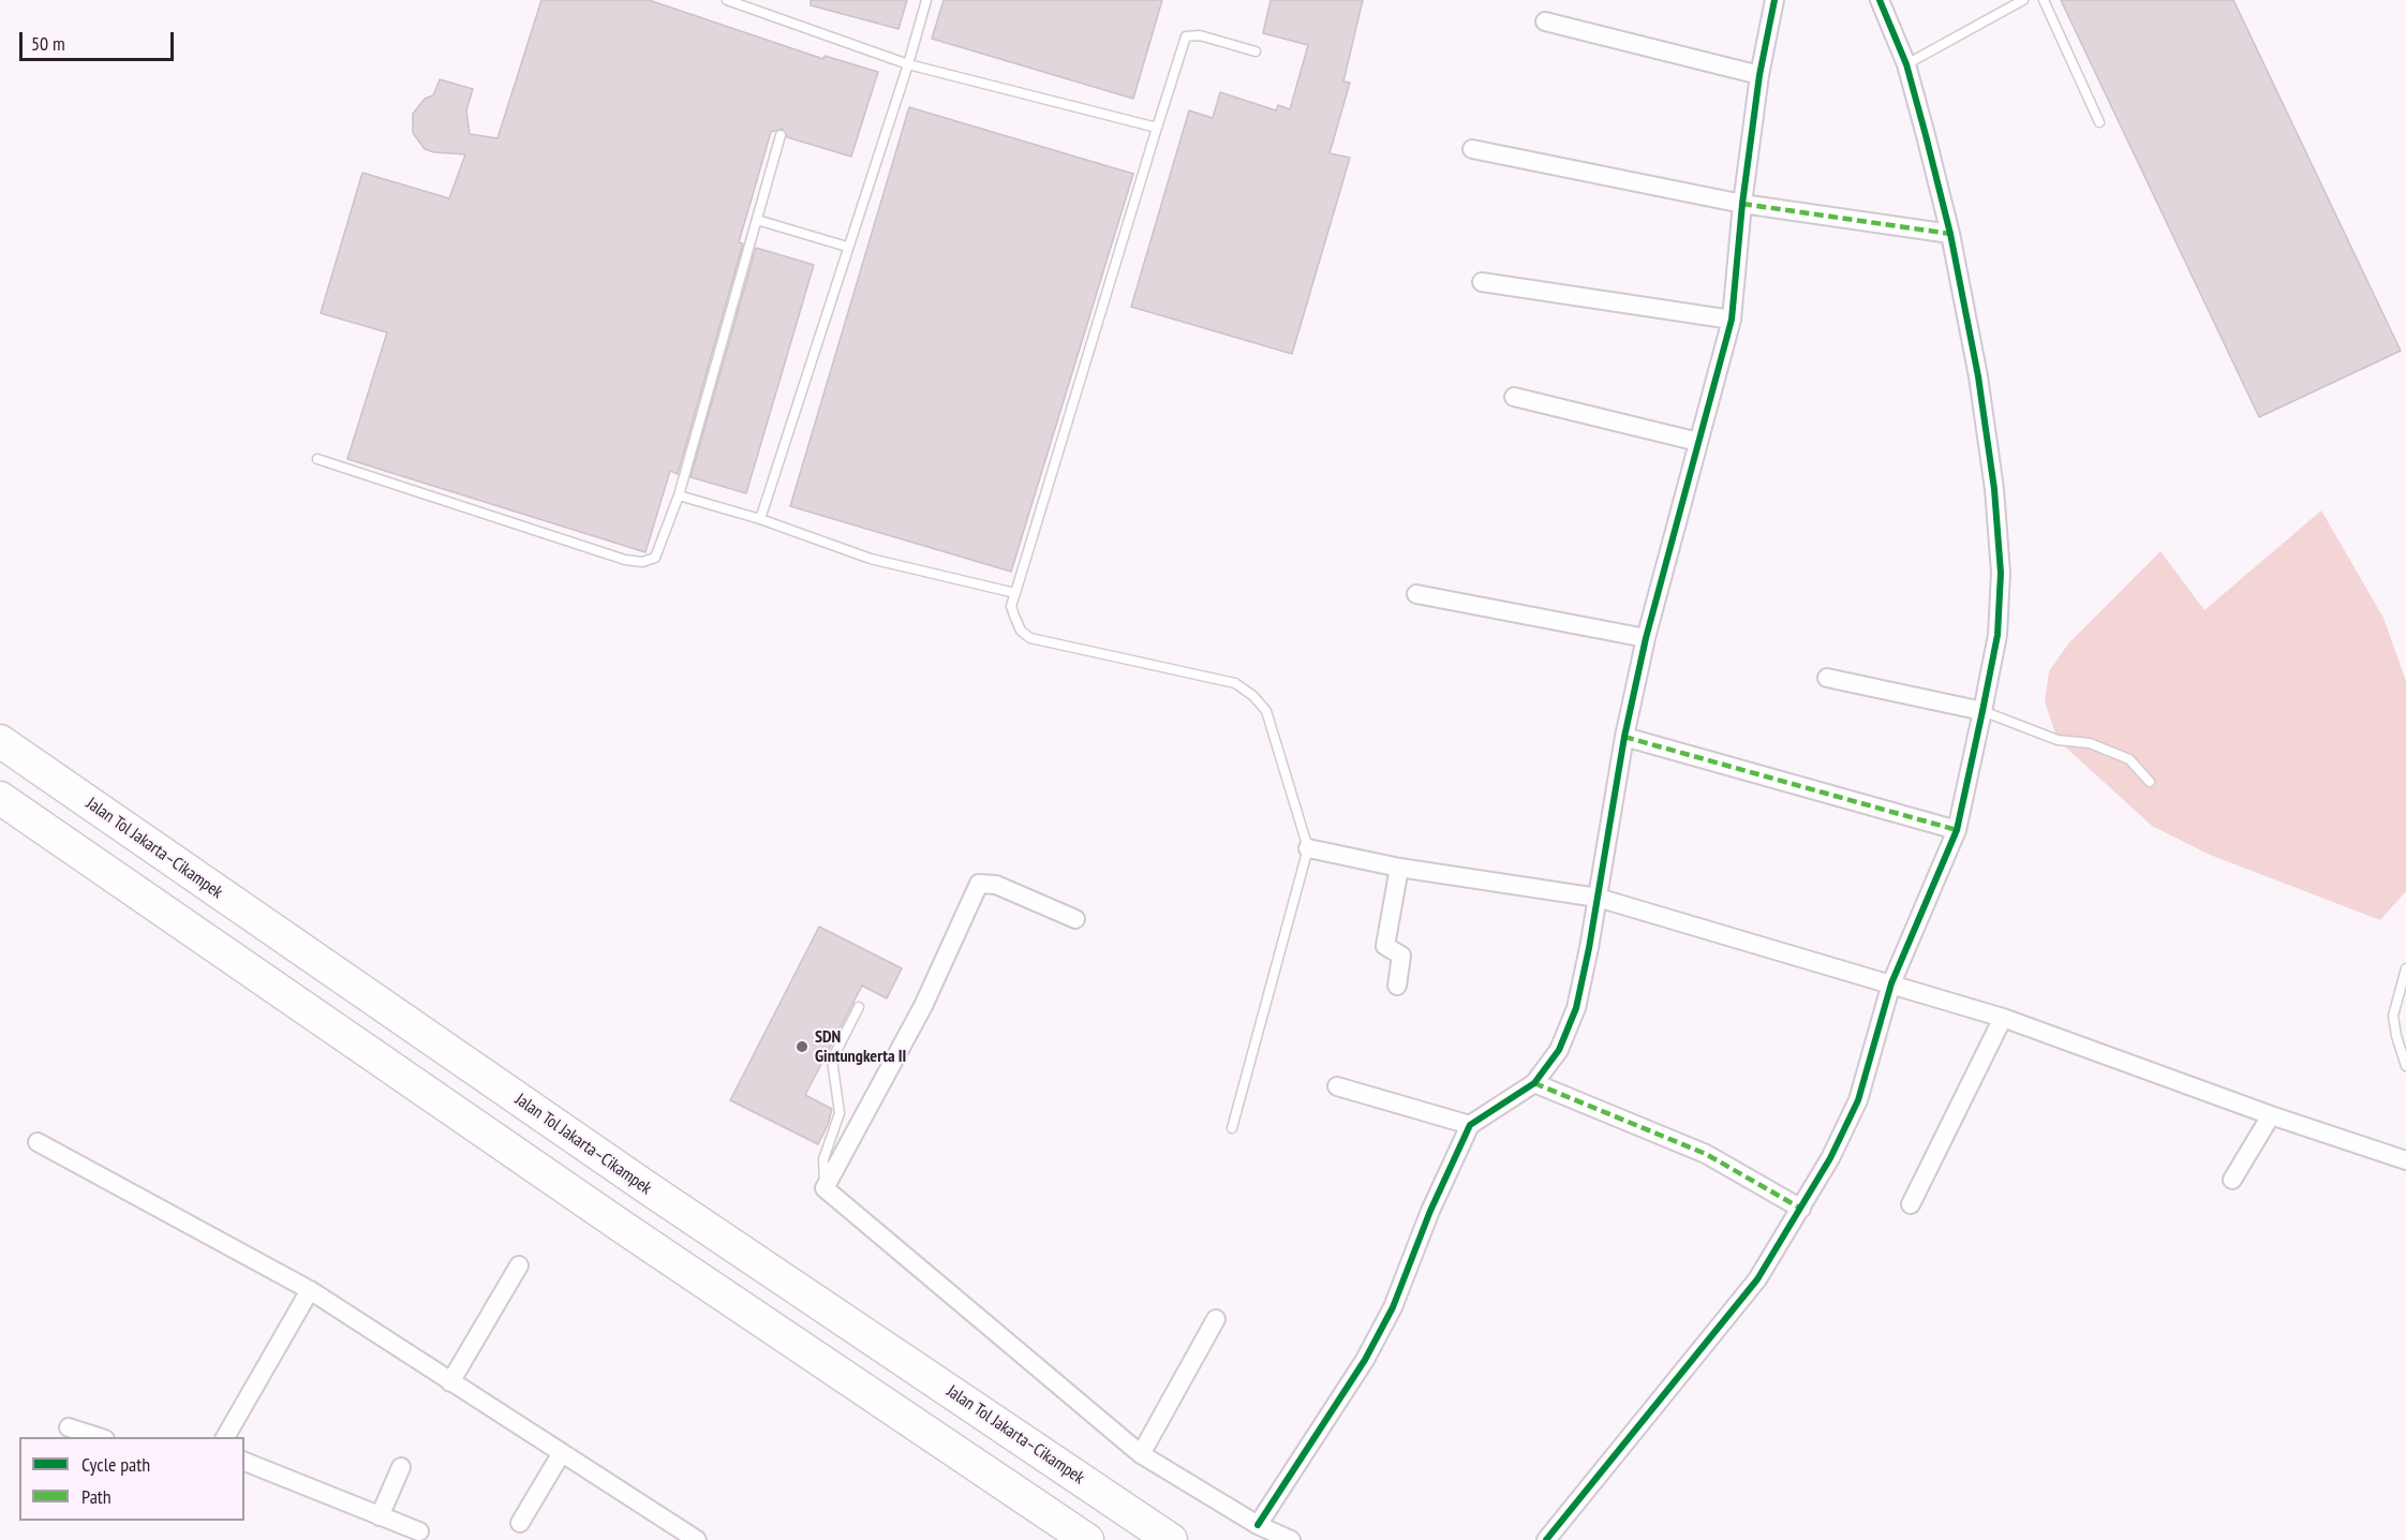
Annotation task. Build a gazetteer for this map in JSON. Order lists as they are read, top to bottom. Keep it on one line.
{"streets":{"highway":["Jalan Tol Jakarta–Cikampek"]},"places":["SDN Gintungkerta II"],"legend":["Cycle path","Path"],"scale_bar":"50 m"}
